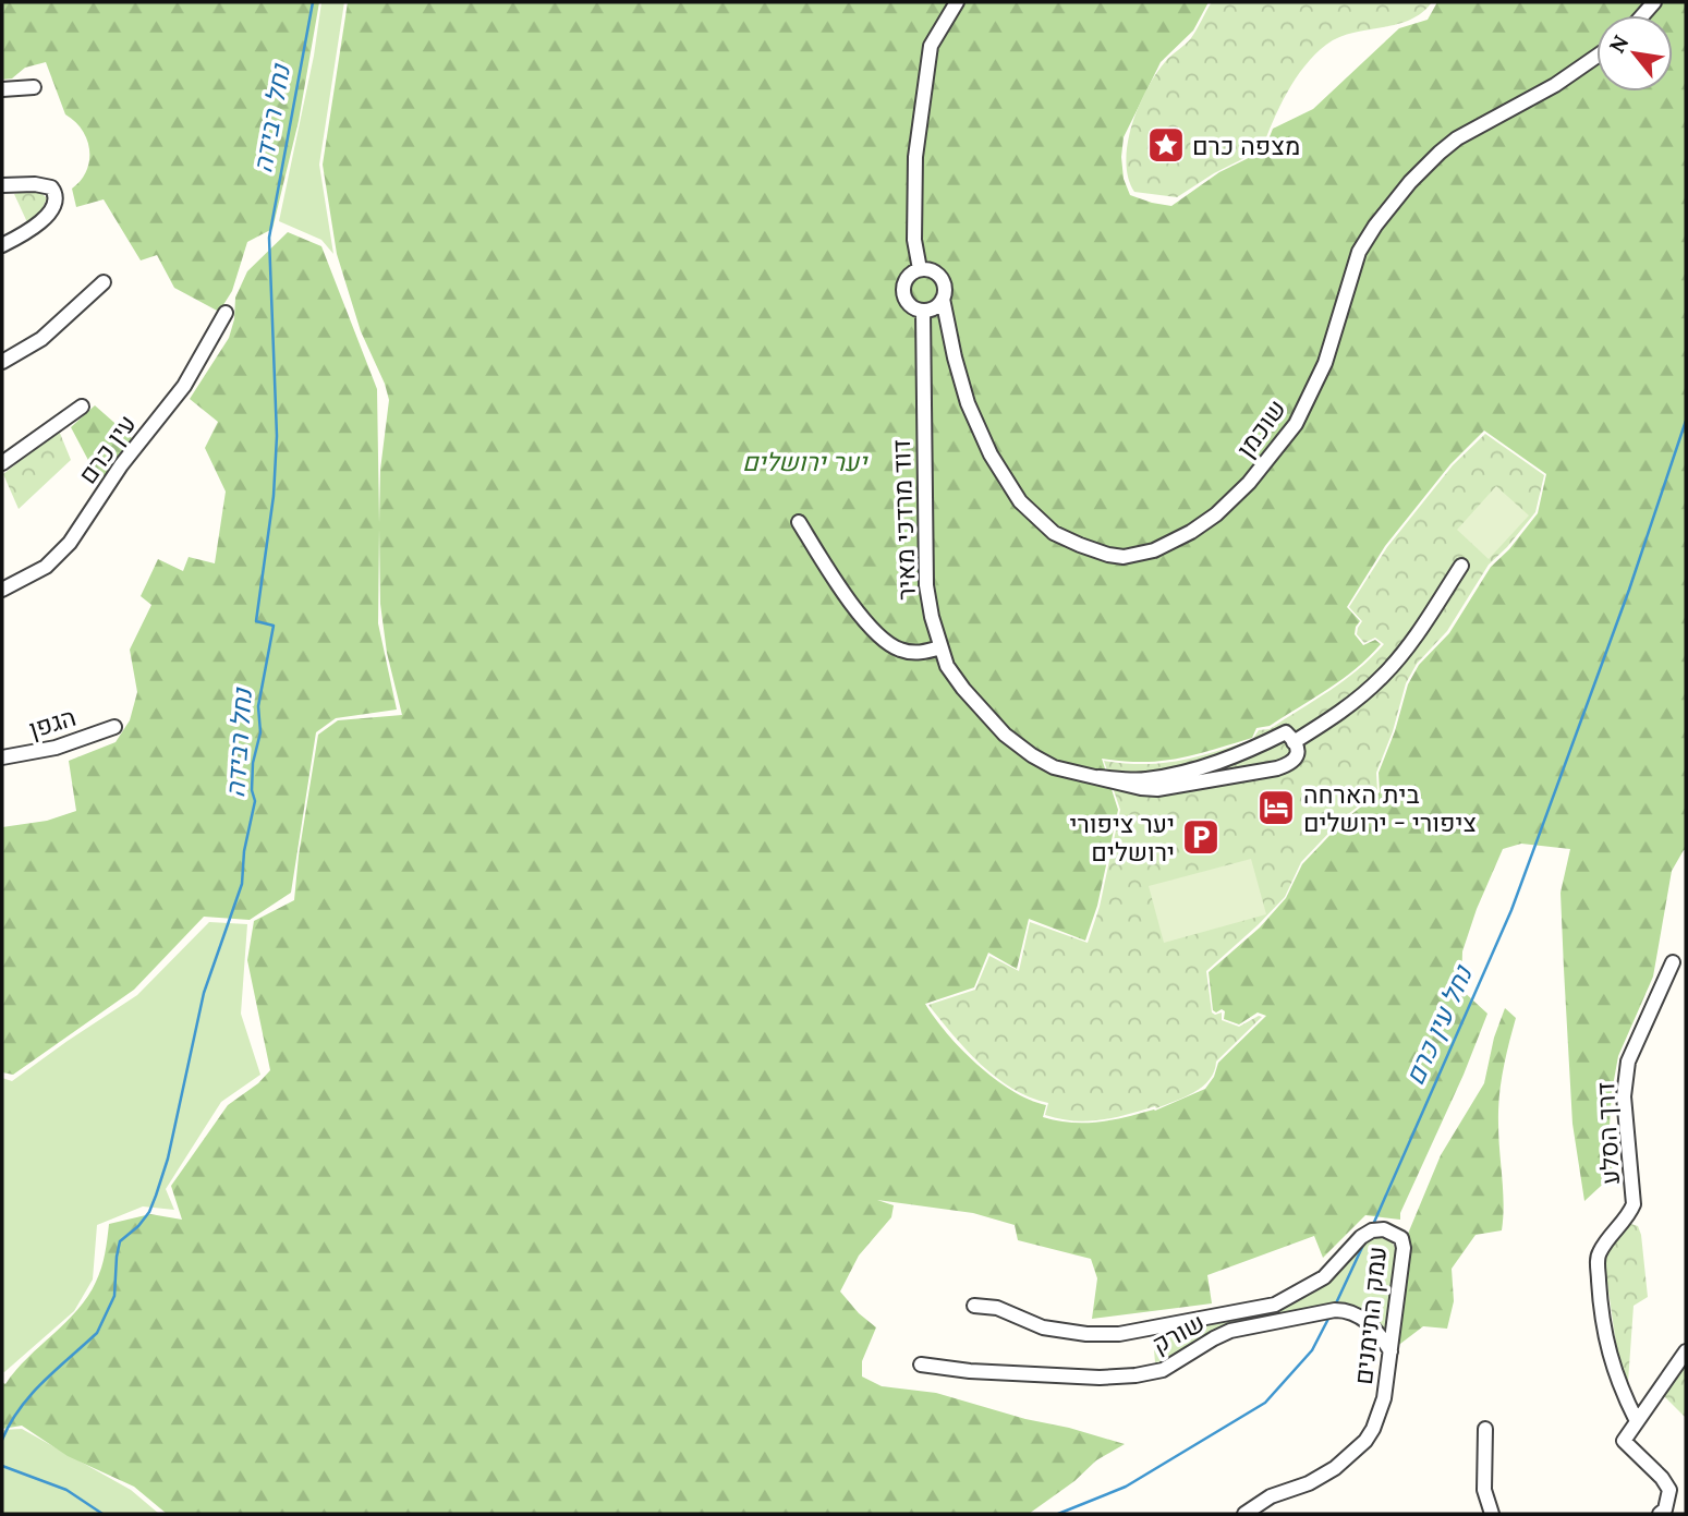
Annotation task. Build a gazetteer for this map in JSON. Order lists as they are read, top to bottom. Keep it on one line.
{"streets":{"street":["שוכמן","עין כרם","דוד מרדכי מאיר","הגפן","דרך הסלע","עמק התימנים","שורק"]},"crossings":[["שוכמן","דוד מרדכי מאיר"],["עמק התימנים","שורק"]],"water":["נחל רבידה","נחל עין כרם"],"parks":["יער ירושלים"],"places":{"place":["מצפה כרם"],"hotel":["בית הארחה ציפורי - ירושלים"],"parking":["יער ציפורי ירושלים"]},"north":"top left"}
